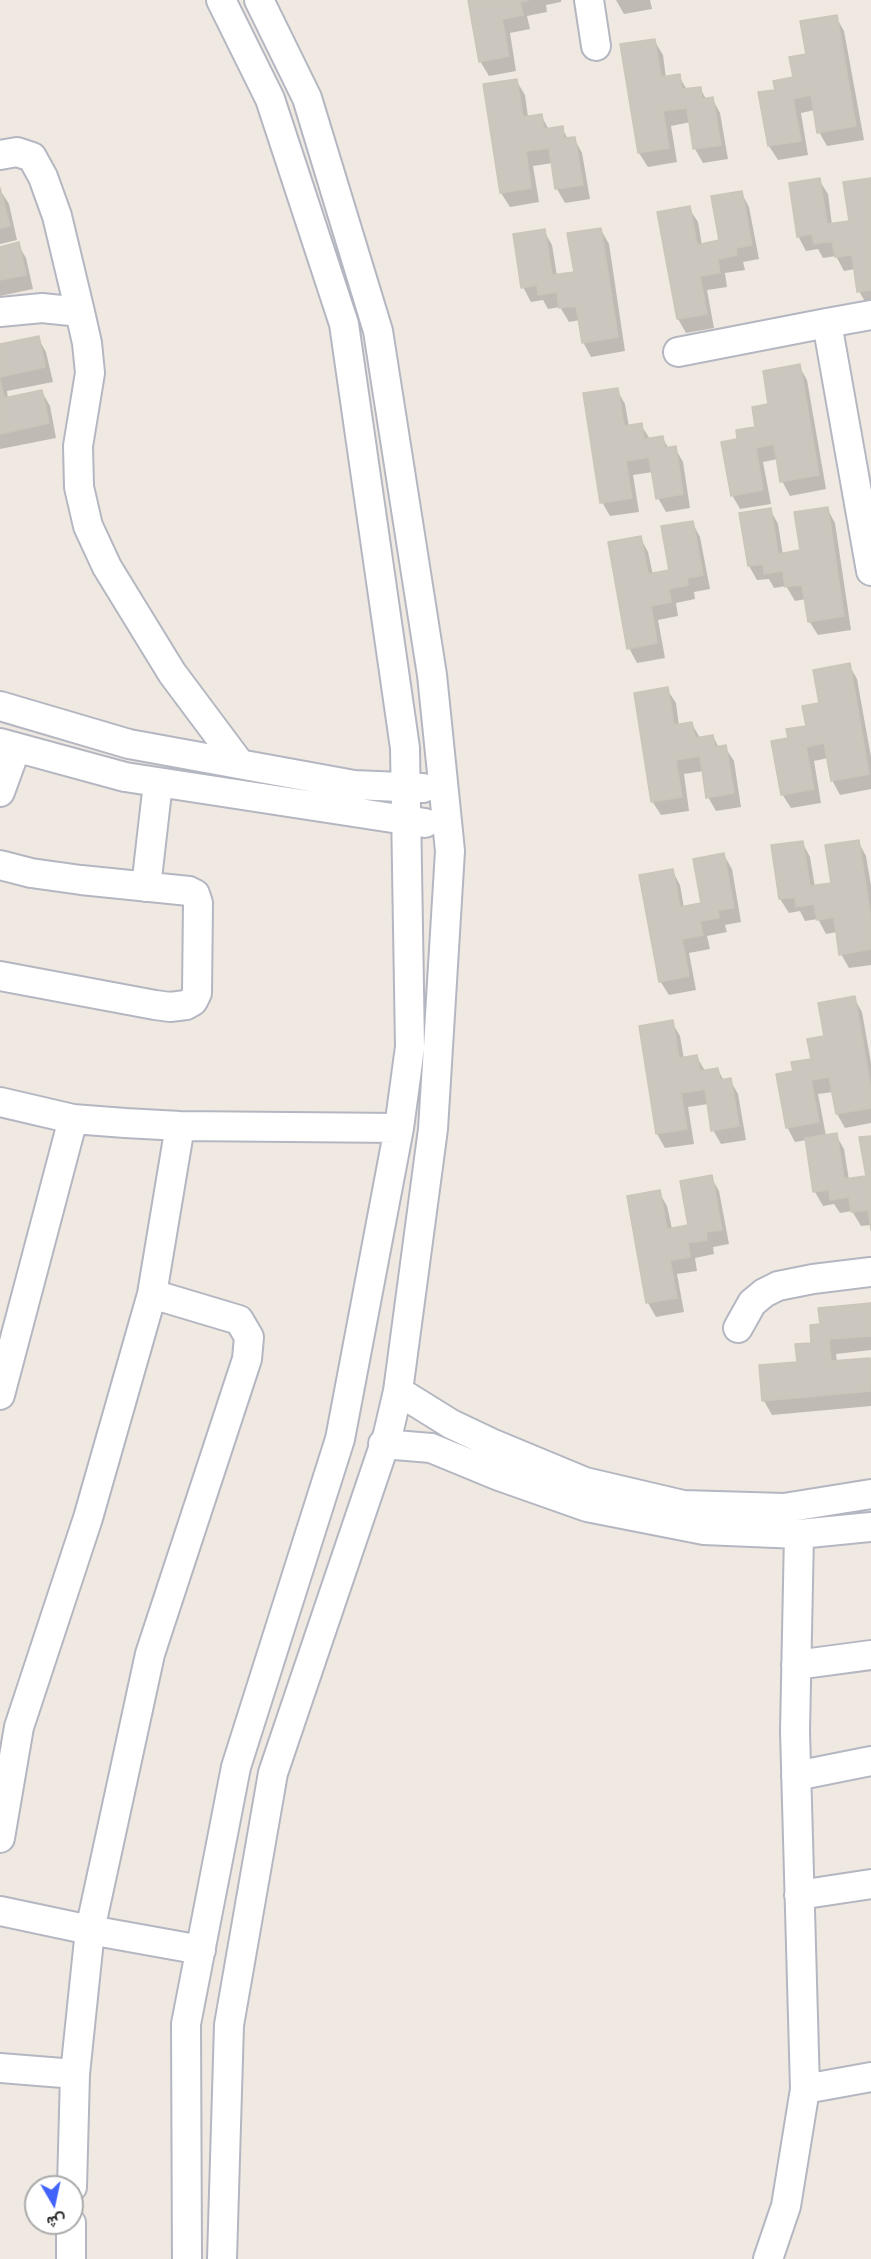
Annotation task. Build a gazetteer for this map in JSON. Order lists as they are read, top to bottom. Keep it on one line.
{"north":"bottom"}
